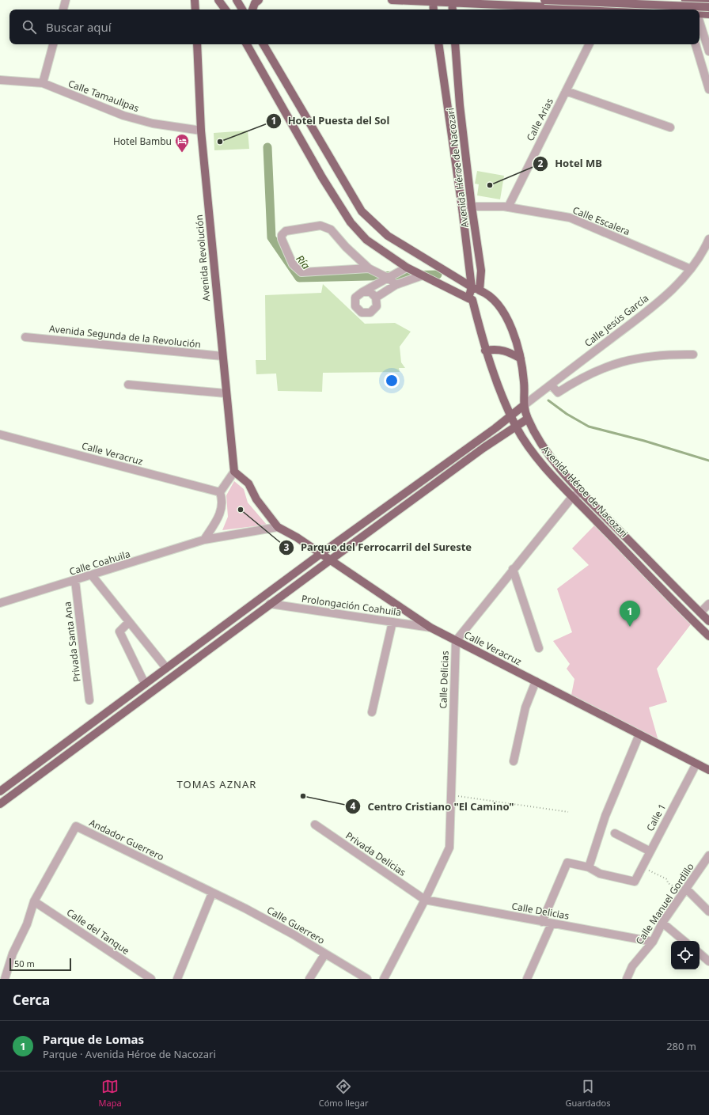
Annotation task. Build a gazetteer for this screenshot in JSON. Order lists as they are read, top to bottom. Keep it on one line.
{"streets":{"main road":["Avenida Héroe de Nacozari","Avenida Revolución","Calle Veracruz"],"street":["Calle Tamaulipas","Calle Arias","Calle Escalera","Calle Jesús García","Avenida Segunda de la Revolución","Calle Coahuila","Prolongación Coahuila","Privada Santa Ana","Calle Delicias","Calle 1","Andador Guerrero","Privada Delicias","Calle Manuel Gordillo","Calle Guerrero","Calle del Tanque"]},"crossings":[["Calle Tamaulipas","Avenida Revolución"],["Calle Arias","Calle Escalera"],["Avenida Héroe de Nacozari","Calle Escalera"],["Avenida Héroe de Nacozari","Calle Jesús García"],["Avenida Héroe de Nacozari","Calle Delicias"],["Calle Escalera","Calle Jesús García"],["Avenida Revolución","Avenida Segunda de la Revolución"],["Calle Veracruz","Calle Coahuila"],["Calle Veracruz","Prolongación Coahuila"],["Calle Veracruz","Calle Delicias"],["Calle Veracruz","Calle 1"],["Calle Coahuila","Privada Santa Ana"],["Calle Delicias","Privada Delicias"],["Calle Delicias","Calle Manuel Gordillo"],["Andador Guerrero","Calle Guerrero"],["Andador Guerrero","Calle del Tanque"]],"districts":["TOMAS AZNAR"],"water":["Ría"],"places":{"other":["Hotel Puesta del Sol","Hotel MB","Parque del Ferrocarril del Sureste","Centro Cristiano \"El Camino\""],"hotel":["Hotel Bambu"]},"scale_bar":"50 m","page":{"search":"Buscar aquí","pins":"1","scale":"50 m","heading":"Cerca","list":[{"mark":"1","name":"Parque de Lomas","note":"Parque · Avenida Héroe de Nacozari","value":"280 m"}],"nav":["Mapa","Cómo llegar","Guardados"]}}
